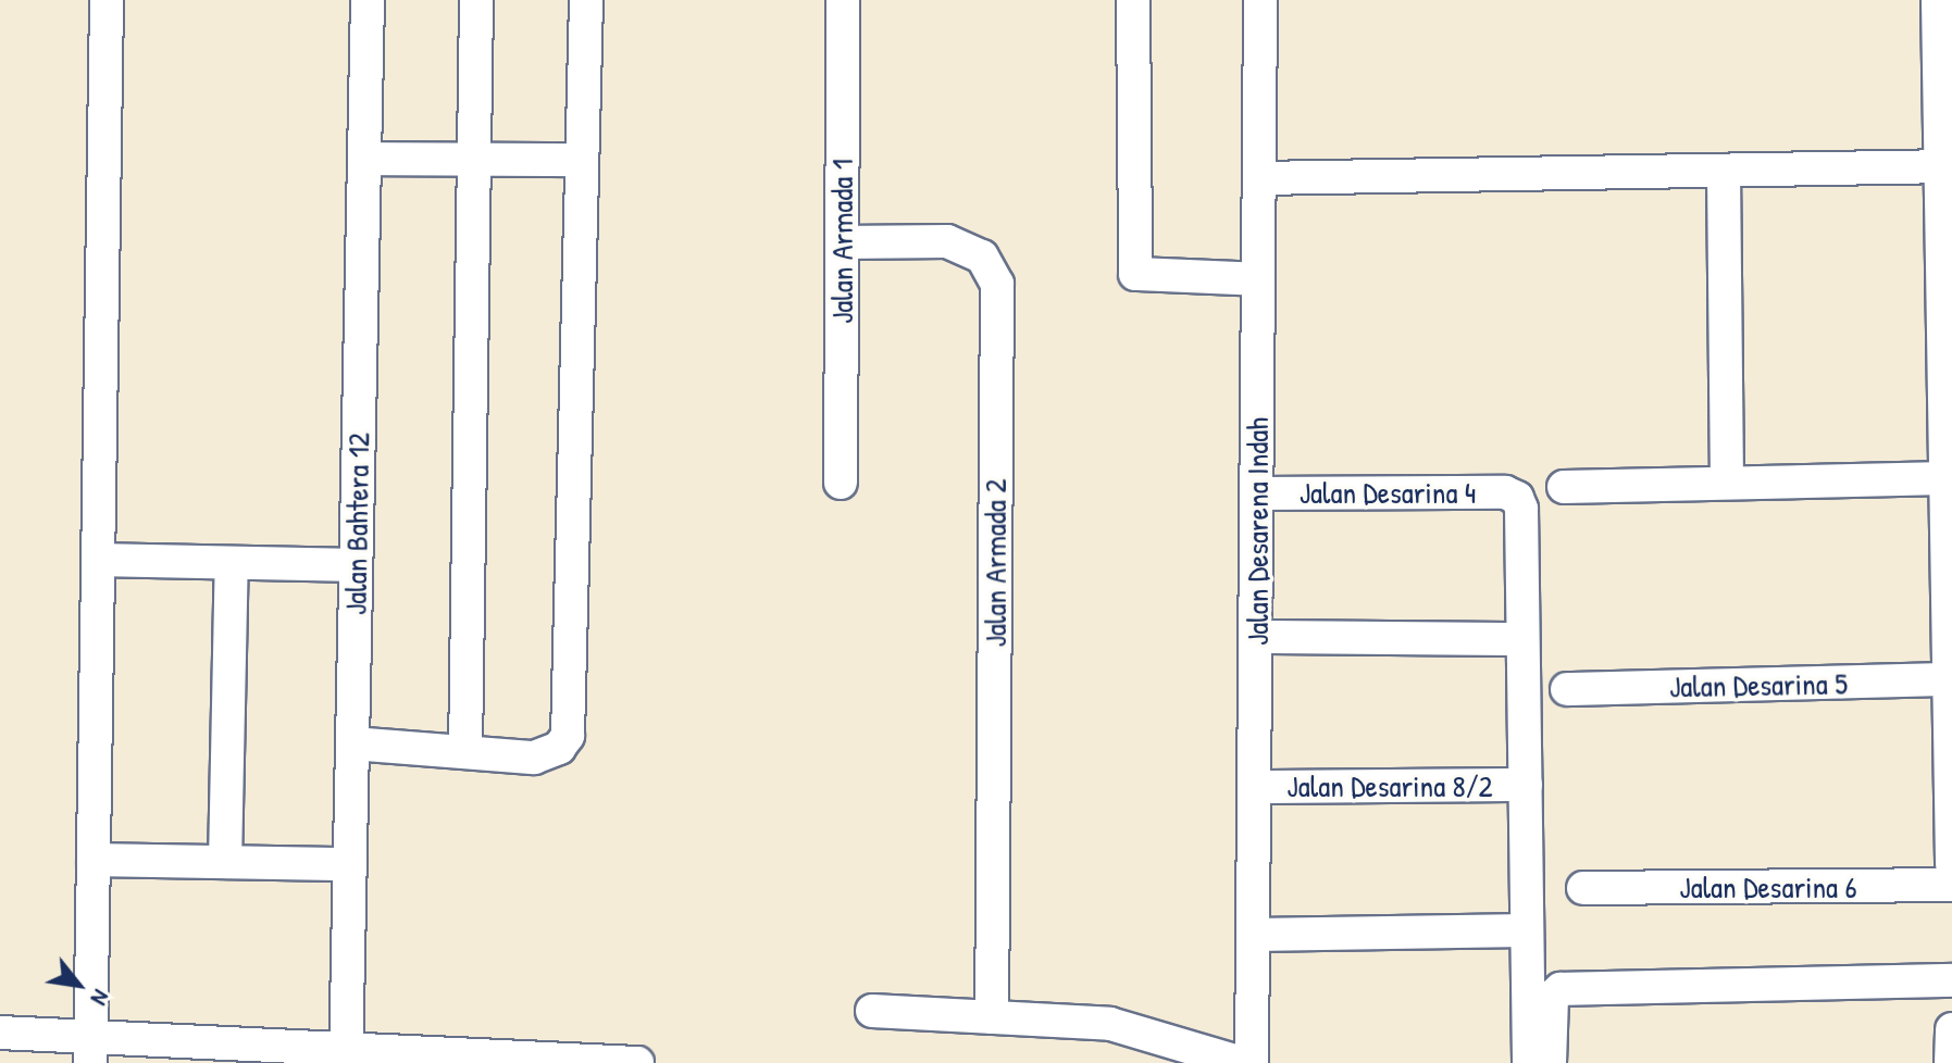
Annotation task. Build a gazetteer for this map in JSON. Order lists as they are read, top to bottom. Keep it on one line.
{"streets":{"street":["Jalan Armada 1","Jalan Desarina 4","Jalan Bahtera 12","Jalan Desarena Indah","Jalan Armada 2","Jalan Desarina 5","Jalan Desarina 8/2","Jalan Desarina 6"]},"crossings":[["Jalan Armada 1","Jalan Armada 2"],["Jalan Desarina 4","Jalan Desarena Indah"],["Jalan Desarena Indah","Jalan Desarina 8/2"]],"north":"bottom right"}
